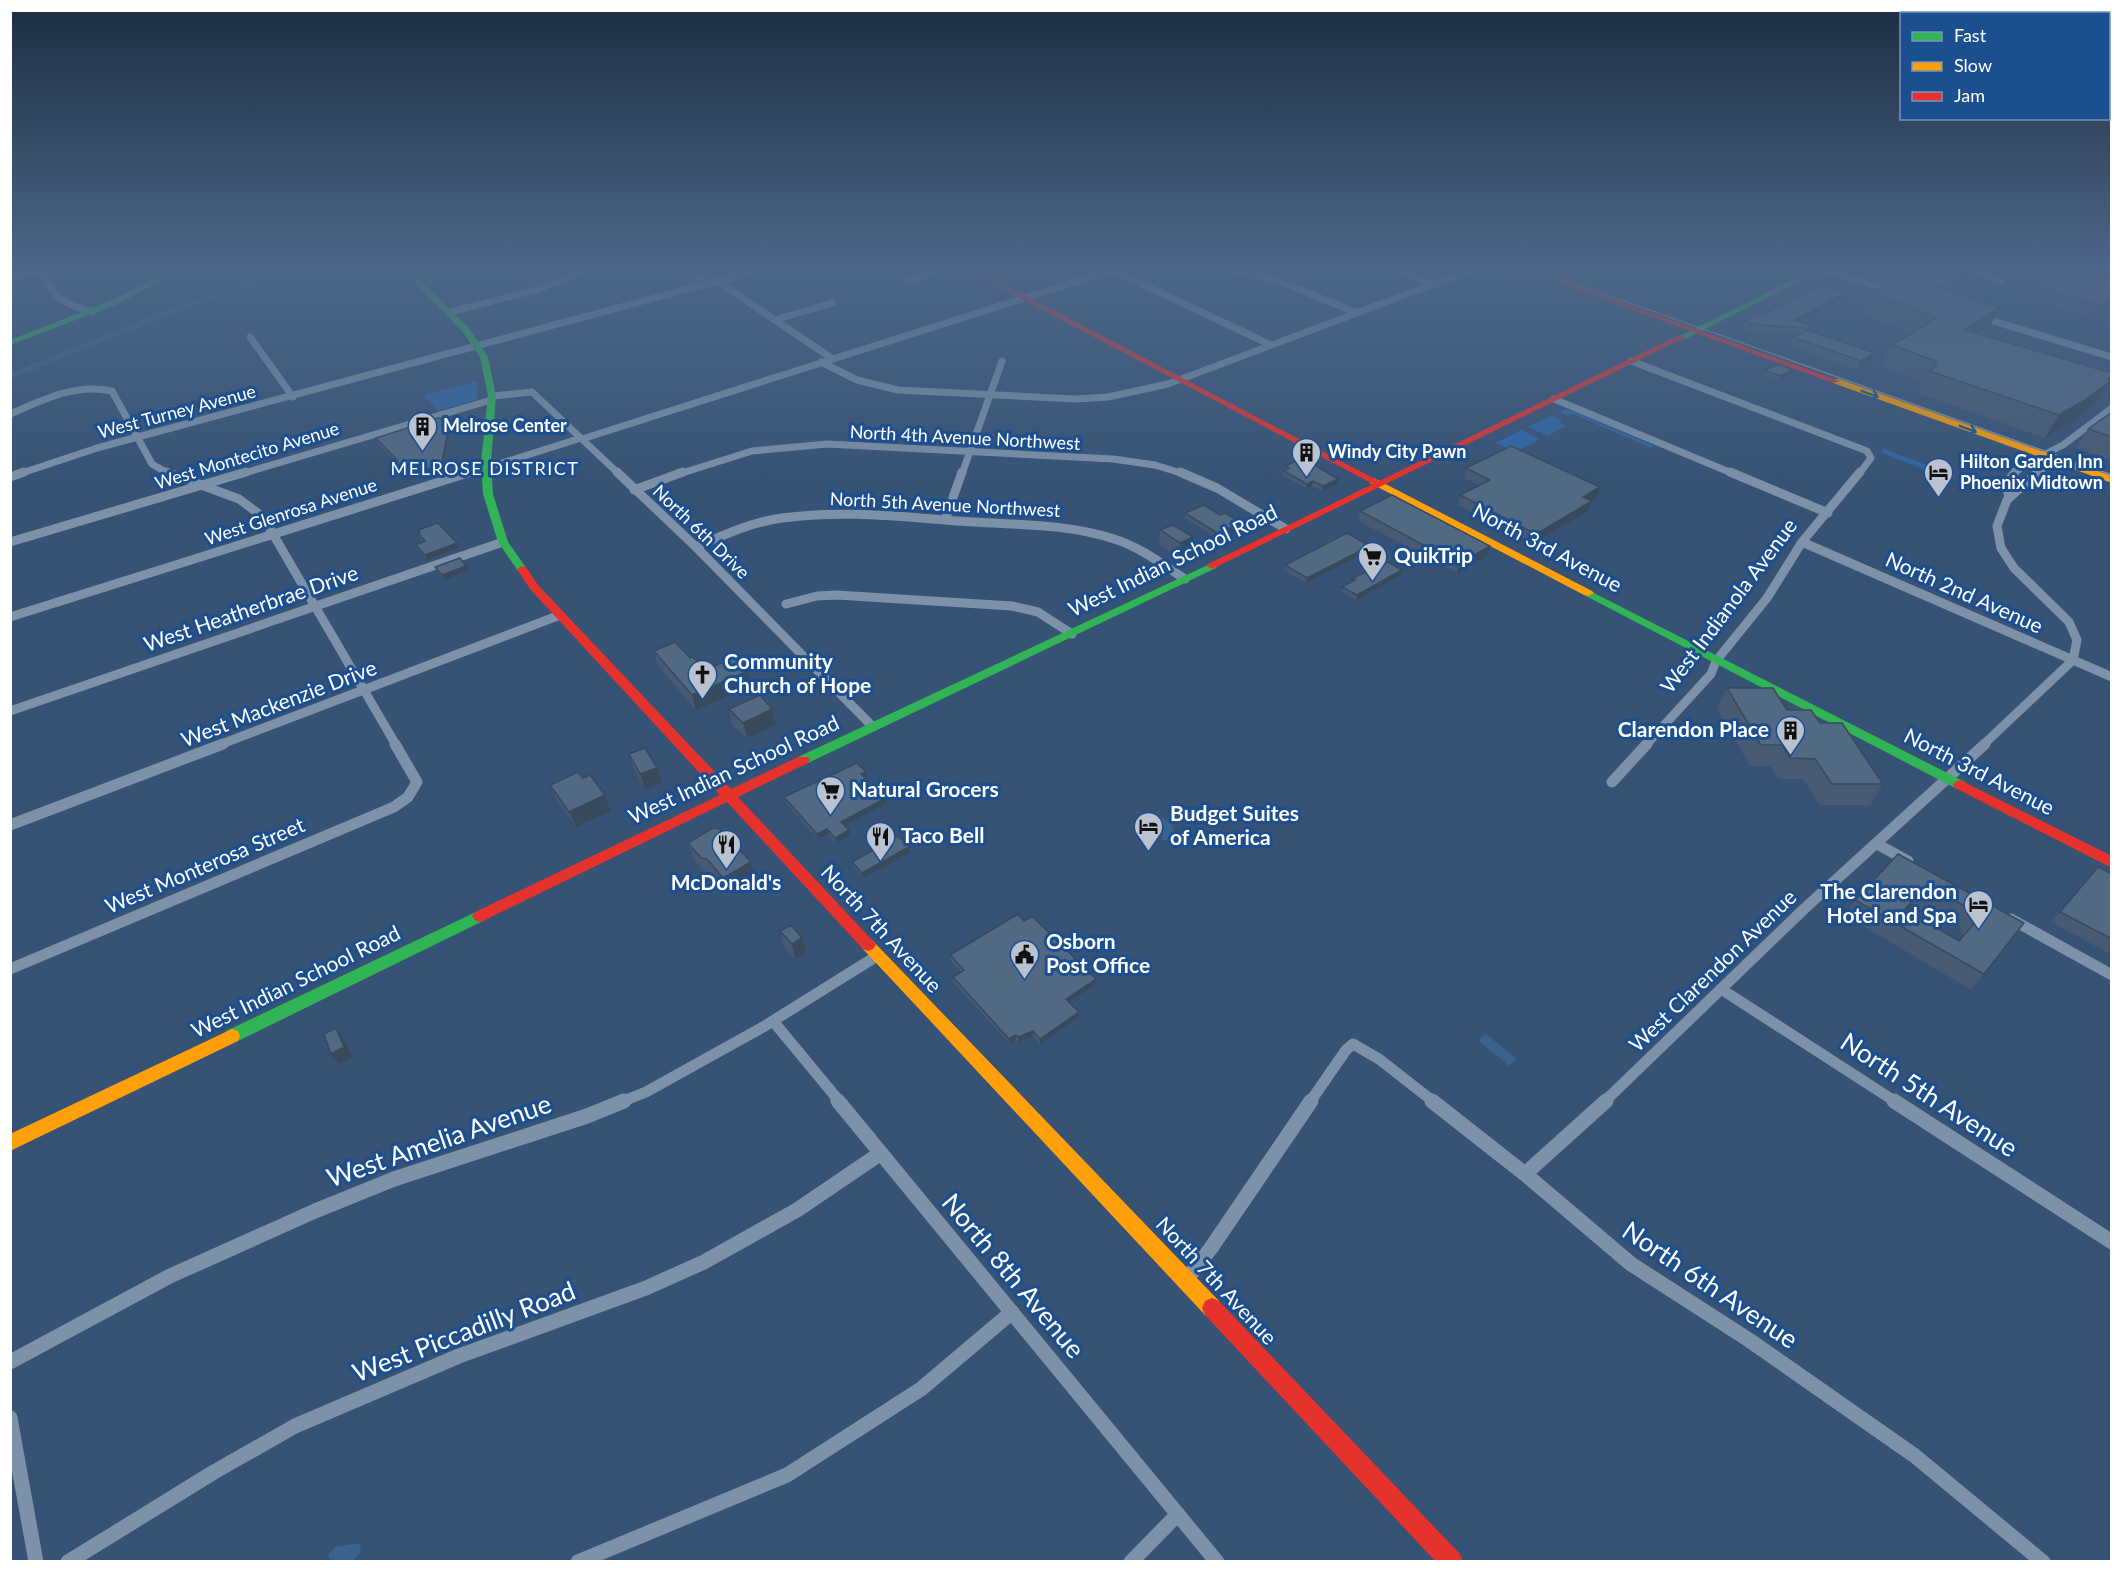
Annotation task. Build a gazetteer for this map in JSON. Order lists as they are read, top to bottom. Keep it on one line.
{"streets":{"main road":["North 3rd Avenue","West Indian School Road","North 7th Avenue"],"street":["West Turney Avenue","North 4th Avenue Northwest","West Montecito Avenue","North 5th Avenue Northwest","West Glenrosa Avenue","North 6th Drive","North 2nd Avenue","West Indianola Avenue","West Heatherbrae Drive","West Mackenzie Drive","West Monterosa Street","West Clarendon Avenue","North 5th Avenue","West Amelia Avenue","North 8th Avenue","North 6th Avenue","West Piccadilly Road"]},"crossings":[["West Turney Avenue","North 7th Avenue"],["North 4th Avenue Northwest","North 6th Drive"],["North 4th Avenue Northwest","West Indian School Road"],["West Montecito Avenue","North 6th Drive"],["West Montecito Avenue","North 7th Avenue"],["North 5th Avenue Northwest","North 6th Drive"],["North 5th Avenue Northwest","West Indian School Road"],["West Glenrosa Avenue","North 6th Drive"],["West Glenrosa Avenue","North 7th Avenue"],["North 6th Drive","West Indian School Road"],["North 6th Drive","North 7th Avenue"],["North 3rd Avenue","West Indian School Road"],["North 3rd Avenue","West Indianola Avenue"],["North 3rd Avenue","West Clarendon Avenue"],["West Indian School Road","West Indianola Avenue"],["West Indian School Road","North 7th Avenue"],["North 2nd Avenue","West Indianola Avenue"],["North 2nd Avenue","West Clarendon Avenue"],["West Heatherbrae Drive","North 7th Avenue"],["West Mackenzie Drive","West Monterosa Street"],["West Mackenzie Drive","North 7th Avenue"],["North 7th Avenue","West Amelia Avenue"],["North 7th Avenue","North 6th Avenue"],["West Clarendon Avenue","North 5th Avenue"],["West Clarendon Avenue","North 6th Avenue"],["West Amelia Avenue","North 8th Avenue"],["North 8th Avenue","West Piccadilly Road"]],"districts":["MELROSE DISTRICT"],"places":{"building":["Melrose Center","Windy City Pawn","Clarendon Place"],"hotel":["Hilton Garden Inn Phoenix Midtown","Budget Suites of America","The Clarendon Hotel and Spa"],"supermarket":["QuikTrip","Natural Grocers"],"church":["Community Church of Hope"],"restaurant":["Taco Bell","McDonald's"],"public building":["Osborn Post Office"]},"legend":["Fast","Slow","Jam"]}
